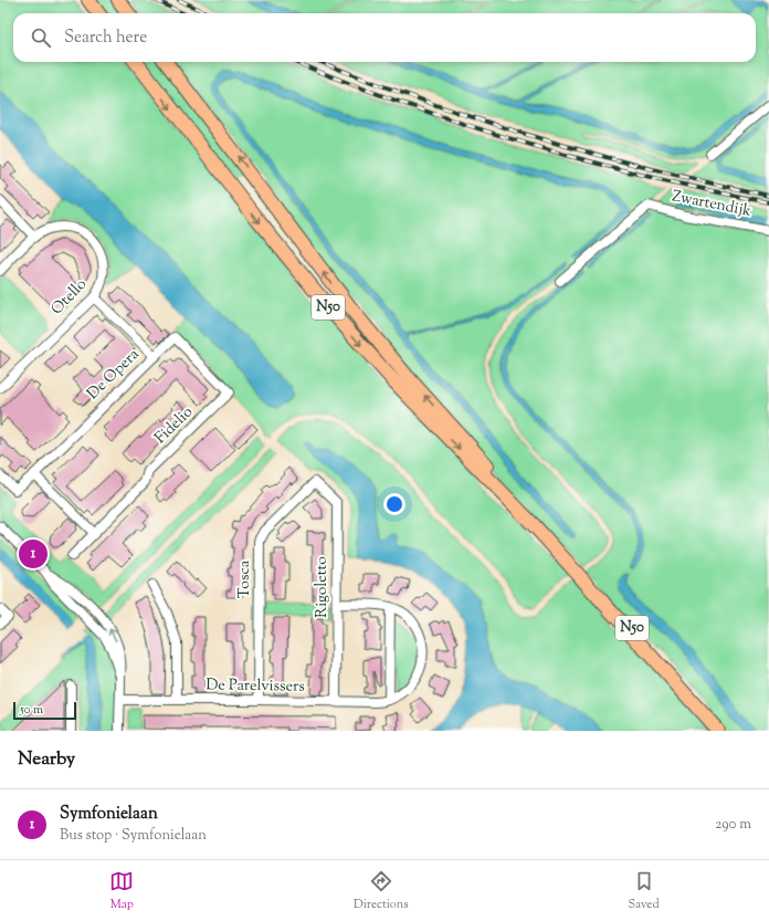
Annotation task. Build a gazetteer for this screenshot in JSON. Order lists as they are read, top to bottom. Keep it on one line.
{"streets":{"highway":["N50"],"street":["Zwartendijk","Otello","De Opera","Fidelio","Tosca","Rigoletto","De Parelvissers"]},"crossings":[["Otello","De Opera"],["De Opera","Fidelio"],["Tosca","Rigoletto"],["Tosca","De Parelvissers"],["Rigoletto","De Parelvissers"]],"scale_bar":"50 m","page":{"search":"Search here","pins":"1","scale":"50 m","heading":"Nearby","list":[{"mark":"1","name":"Symfonielaan","note":"Bus stop · Symfonielaan","value":"290 m"}],"nav":["Map","Directions","Saved"]}}
